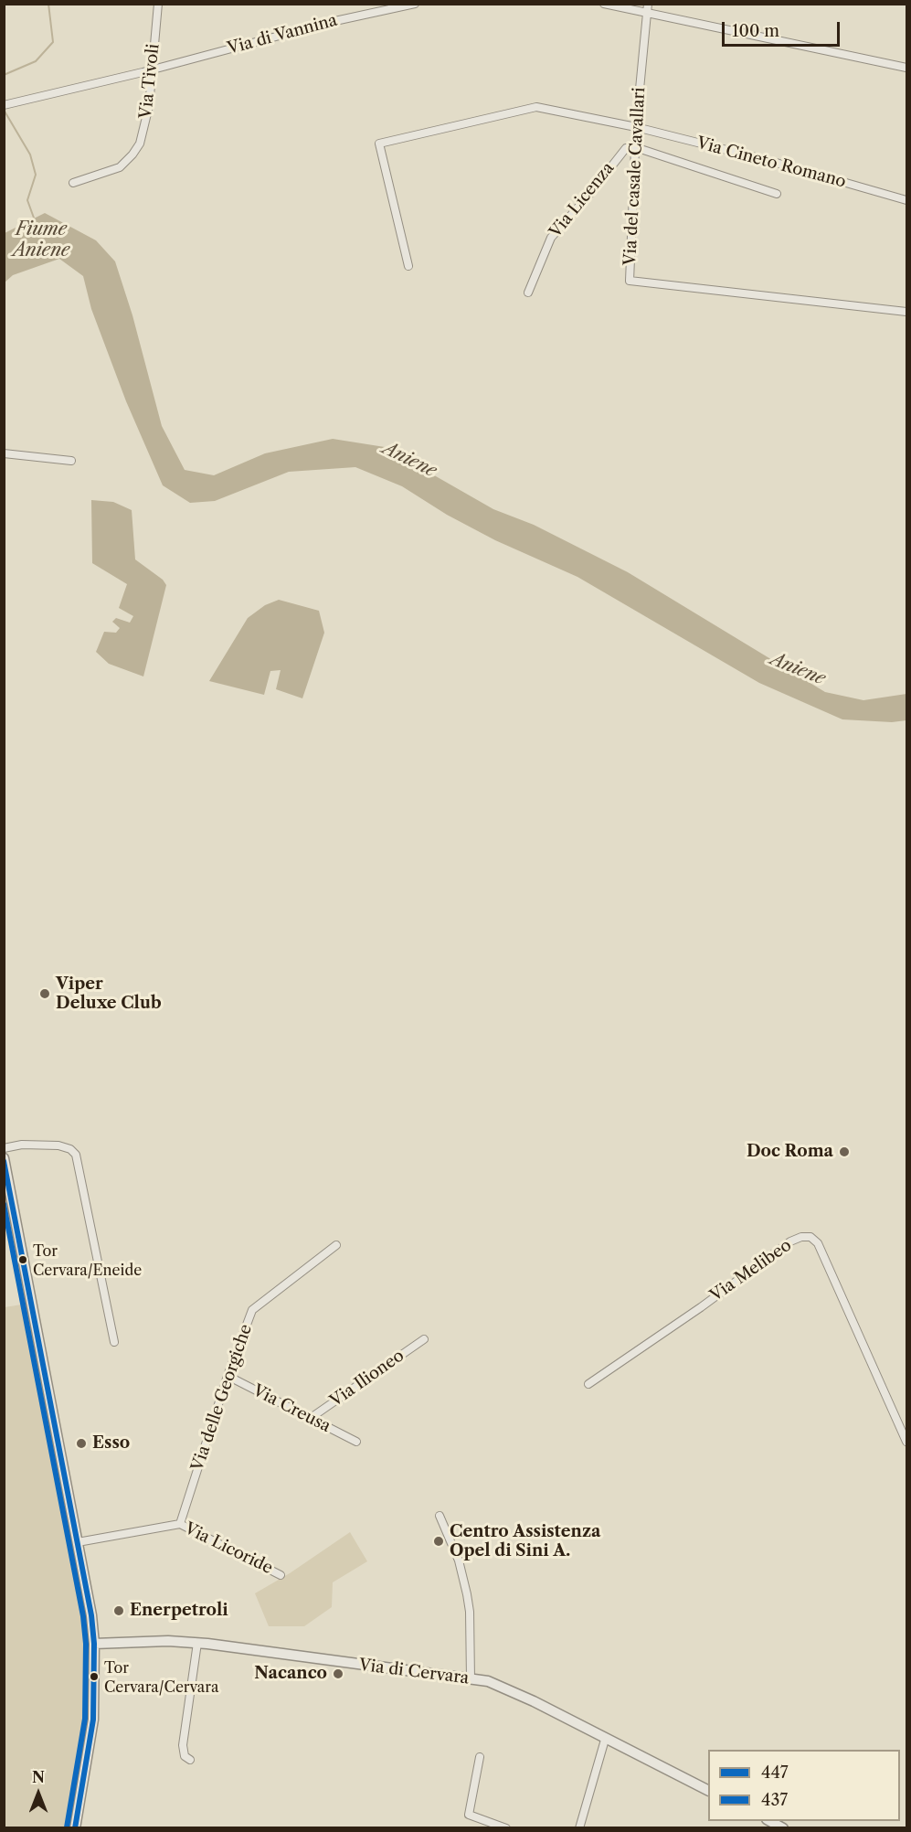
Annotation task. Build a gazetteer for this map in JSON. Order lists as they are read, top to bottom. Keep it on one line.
{"streets":{"street":["Via di Vannina","Via Tivoli","Via Cineto Romano","Via del casale Cavallari","Via Licenza","Via Melibeo","Via Ilioneo","Via delle Georgiche","Via Creusa","Via Licoride","Via di Cervara"]},"crossings":[["Via di Vannina","Via Tivoli"],["Via Cineto Romano","Via del casale Cavallari"],["Via del casale Cavallari","Via Licenza"],["Via Ilioneo","Via Creusa"],["Via delle Georgiche","Via Creusa"],["Via delle Georgiche","Via Licoride"]],"water":["Fiume Aniene","Aniene"],"places":["Viper Deluxe Club","Doc Roma","Tor Cervara/Eneide","Esso","Centro Assistenza Opel di Sini A.","Enerpetroli","Nacanco","Tor Cervara/Cervara"],"lines":["transit line 447","transit line 437"],"legend":["447","437"],"scale_bar":"100 m","north":"top"}
